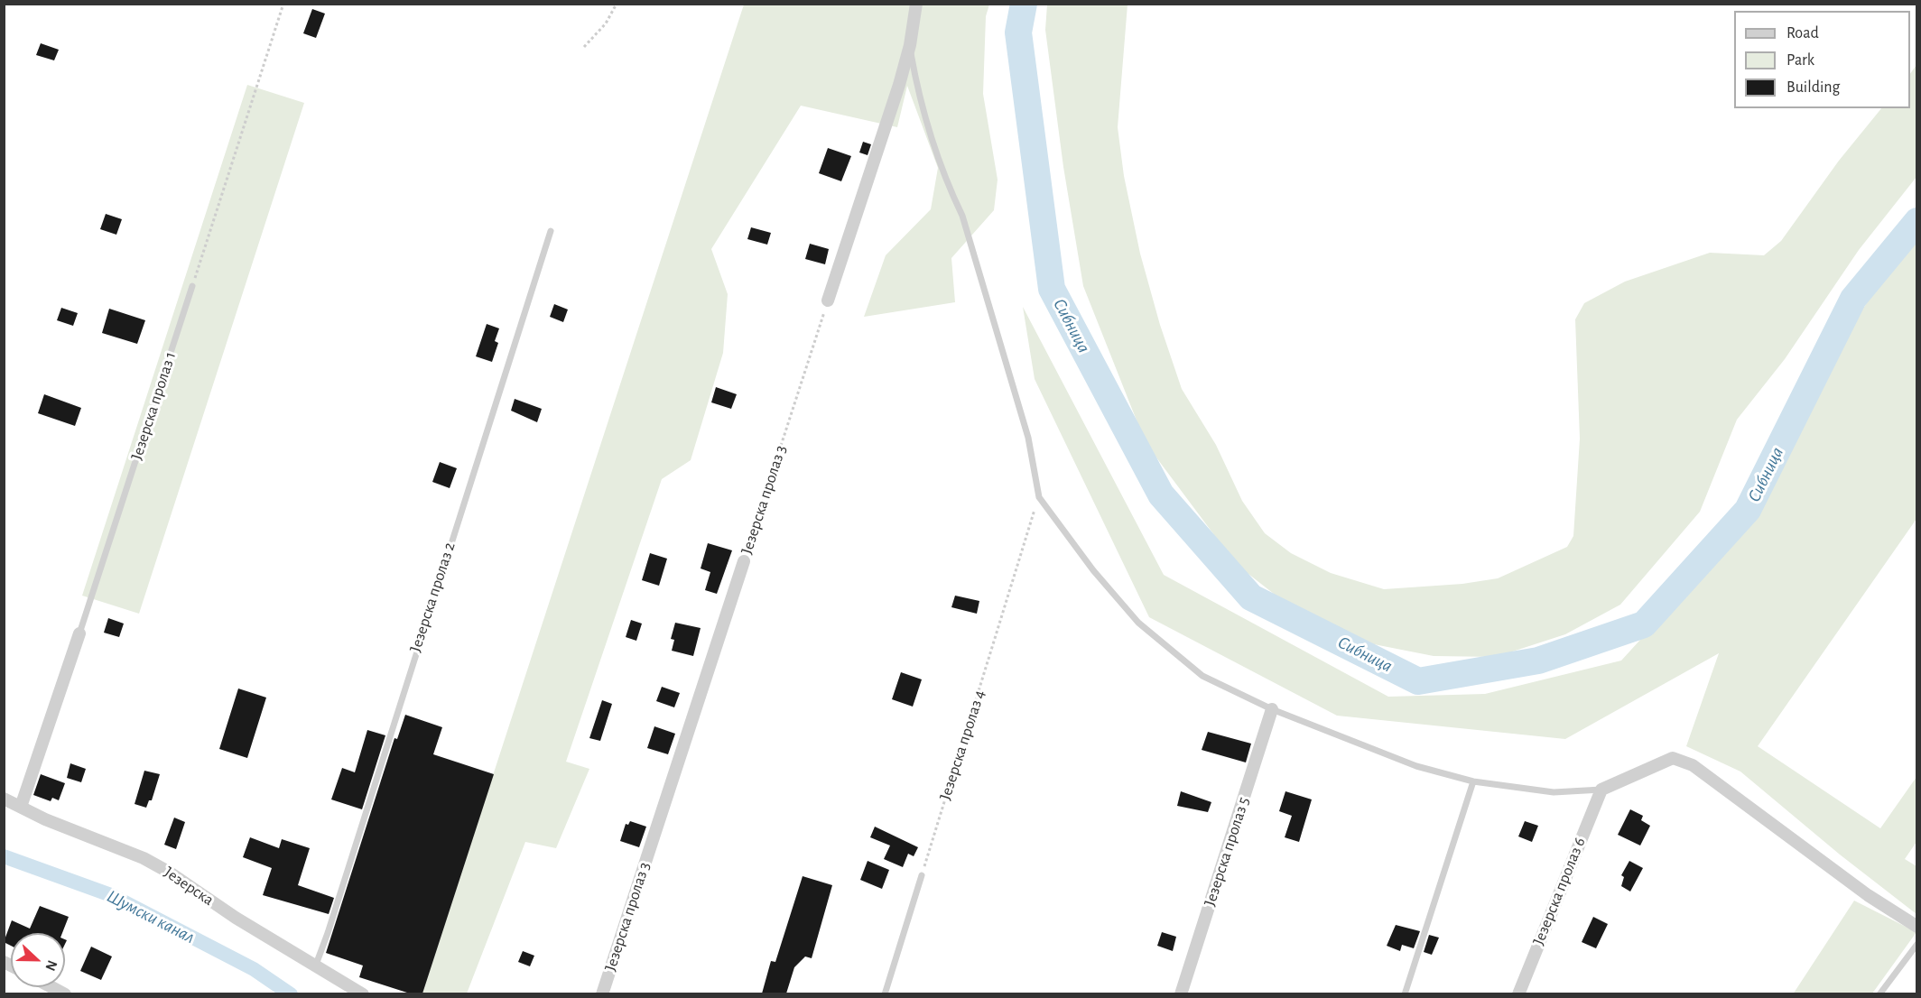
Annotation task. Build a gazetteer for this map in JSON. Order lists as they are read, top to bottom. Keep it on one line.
{"streets":{"street":["Језерска пролаз 1","Језерска пролаз 3","Језерска пролаз 5","Језерска","Језерска пролаз 6"],"lane":["Језерска пролаз 2"],"path":["Језерска пролаз 4"]},"crossings":[["Језерска пролаз 1","Језерска"],["Језерска пролаз 2","Језерска"]],"water":["Сибница","Шумски канал"],"legend":["Road","Park","Building"],"north":"right"}
